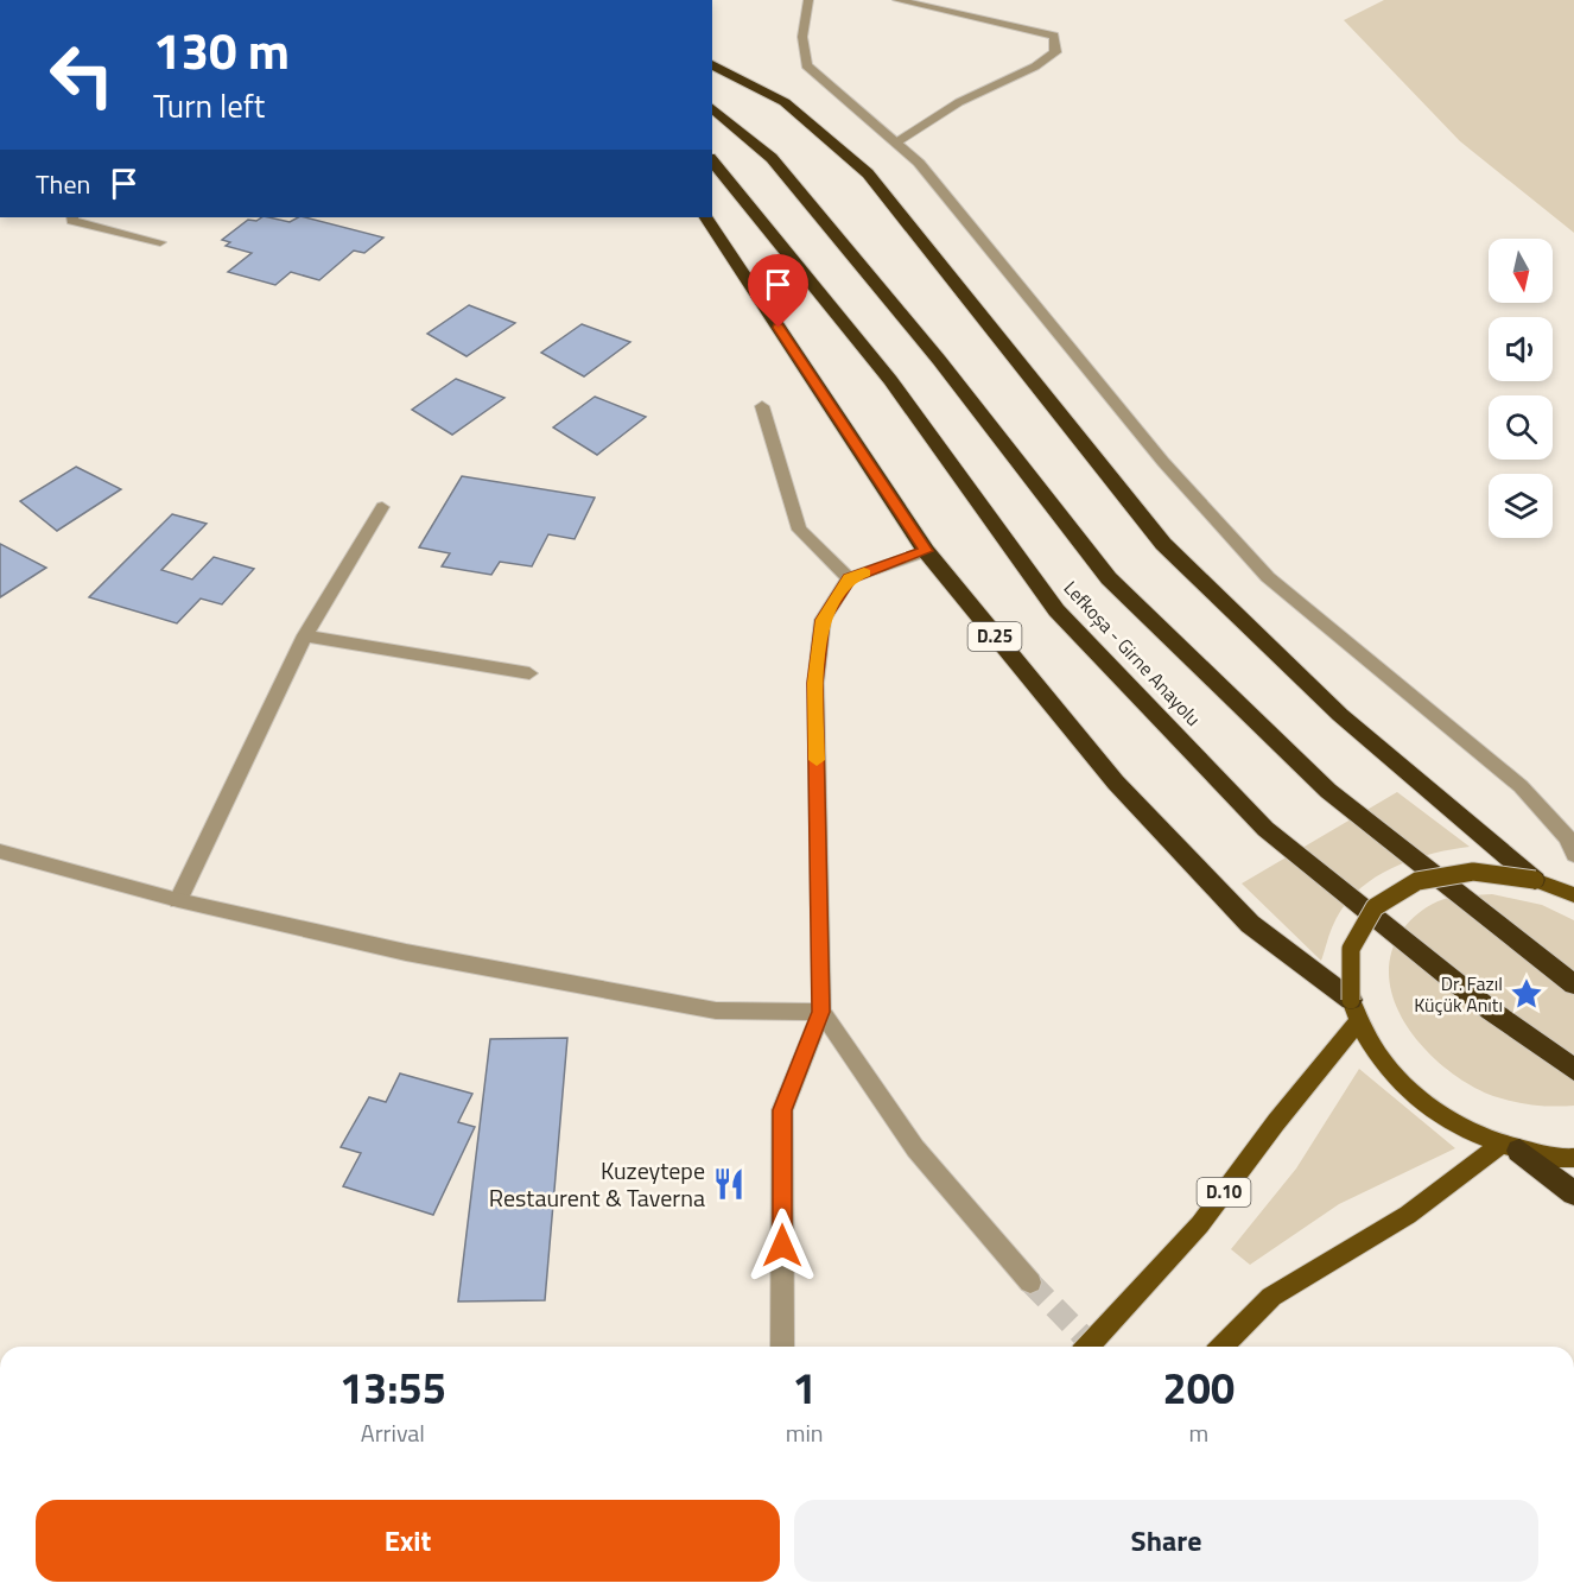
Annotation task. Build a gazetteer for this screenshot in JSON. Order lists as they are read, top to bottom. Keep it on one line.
{"streets":{"highway":["D.25","Lefkoşa - Girne Anayolu"],"main road":["D.10"]},"places":{"place":["Dr. Fazıl Küçük Anıtı"],"restaurant":["Kuzeytepe Restaurent & Taverna"]},"north":"bottom","page":{"turn":["130 m","Turn left"],"then":"Then","eta":["13:55","Arrival","1","min","200","m"],"buttons":["Exit","Share"]}}
